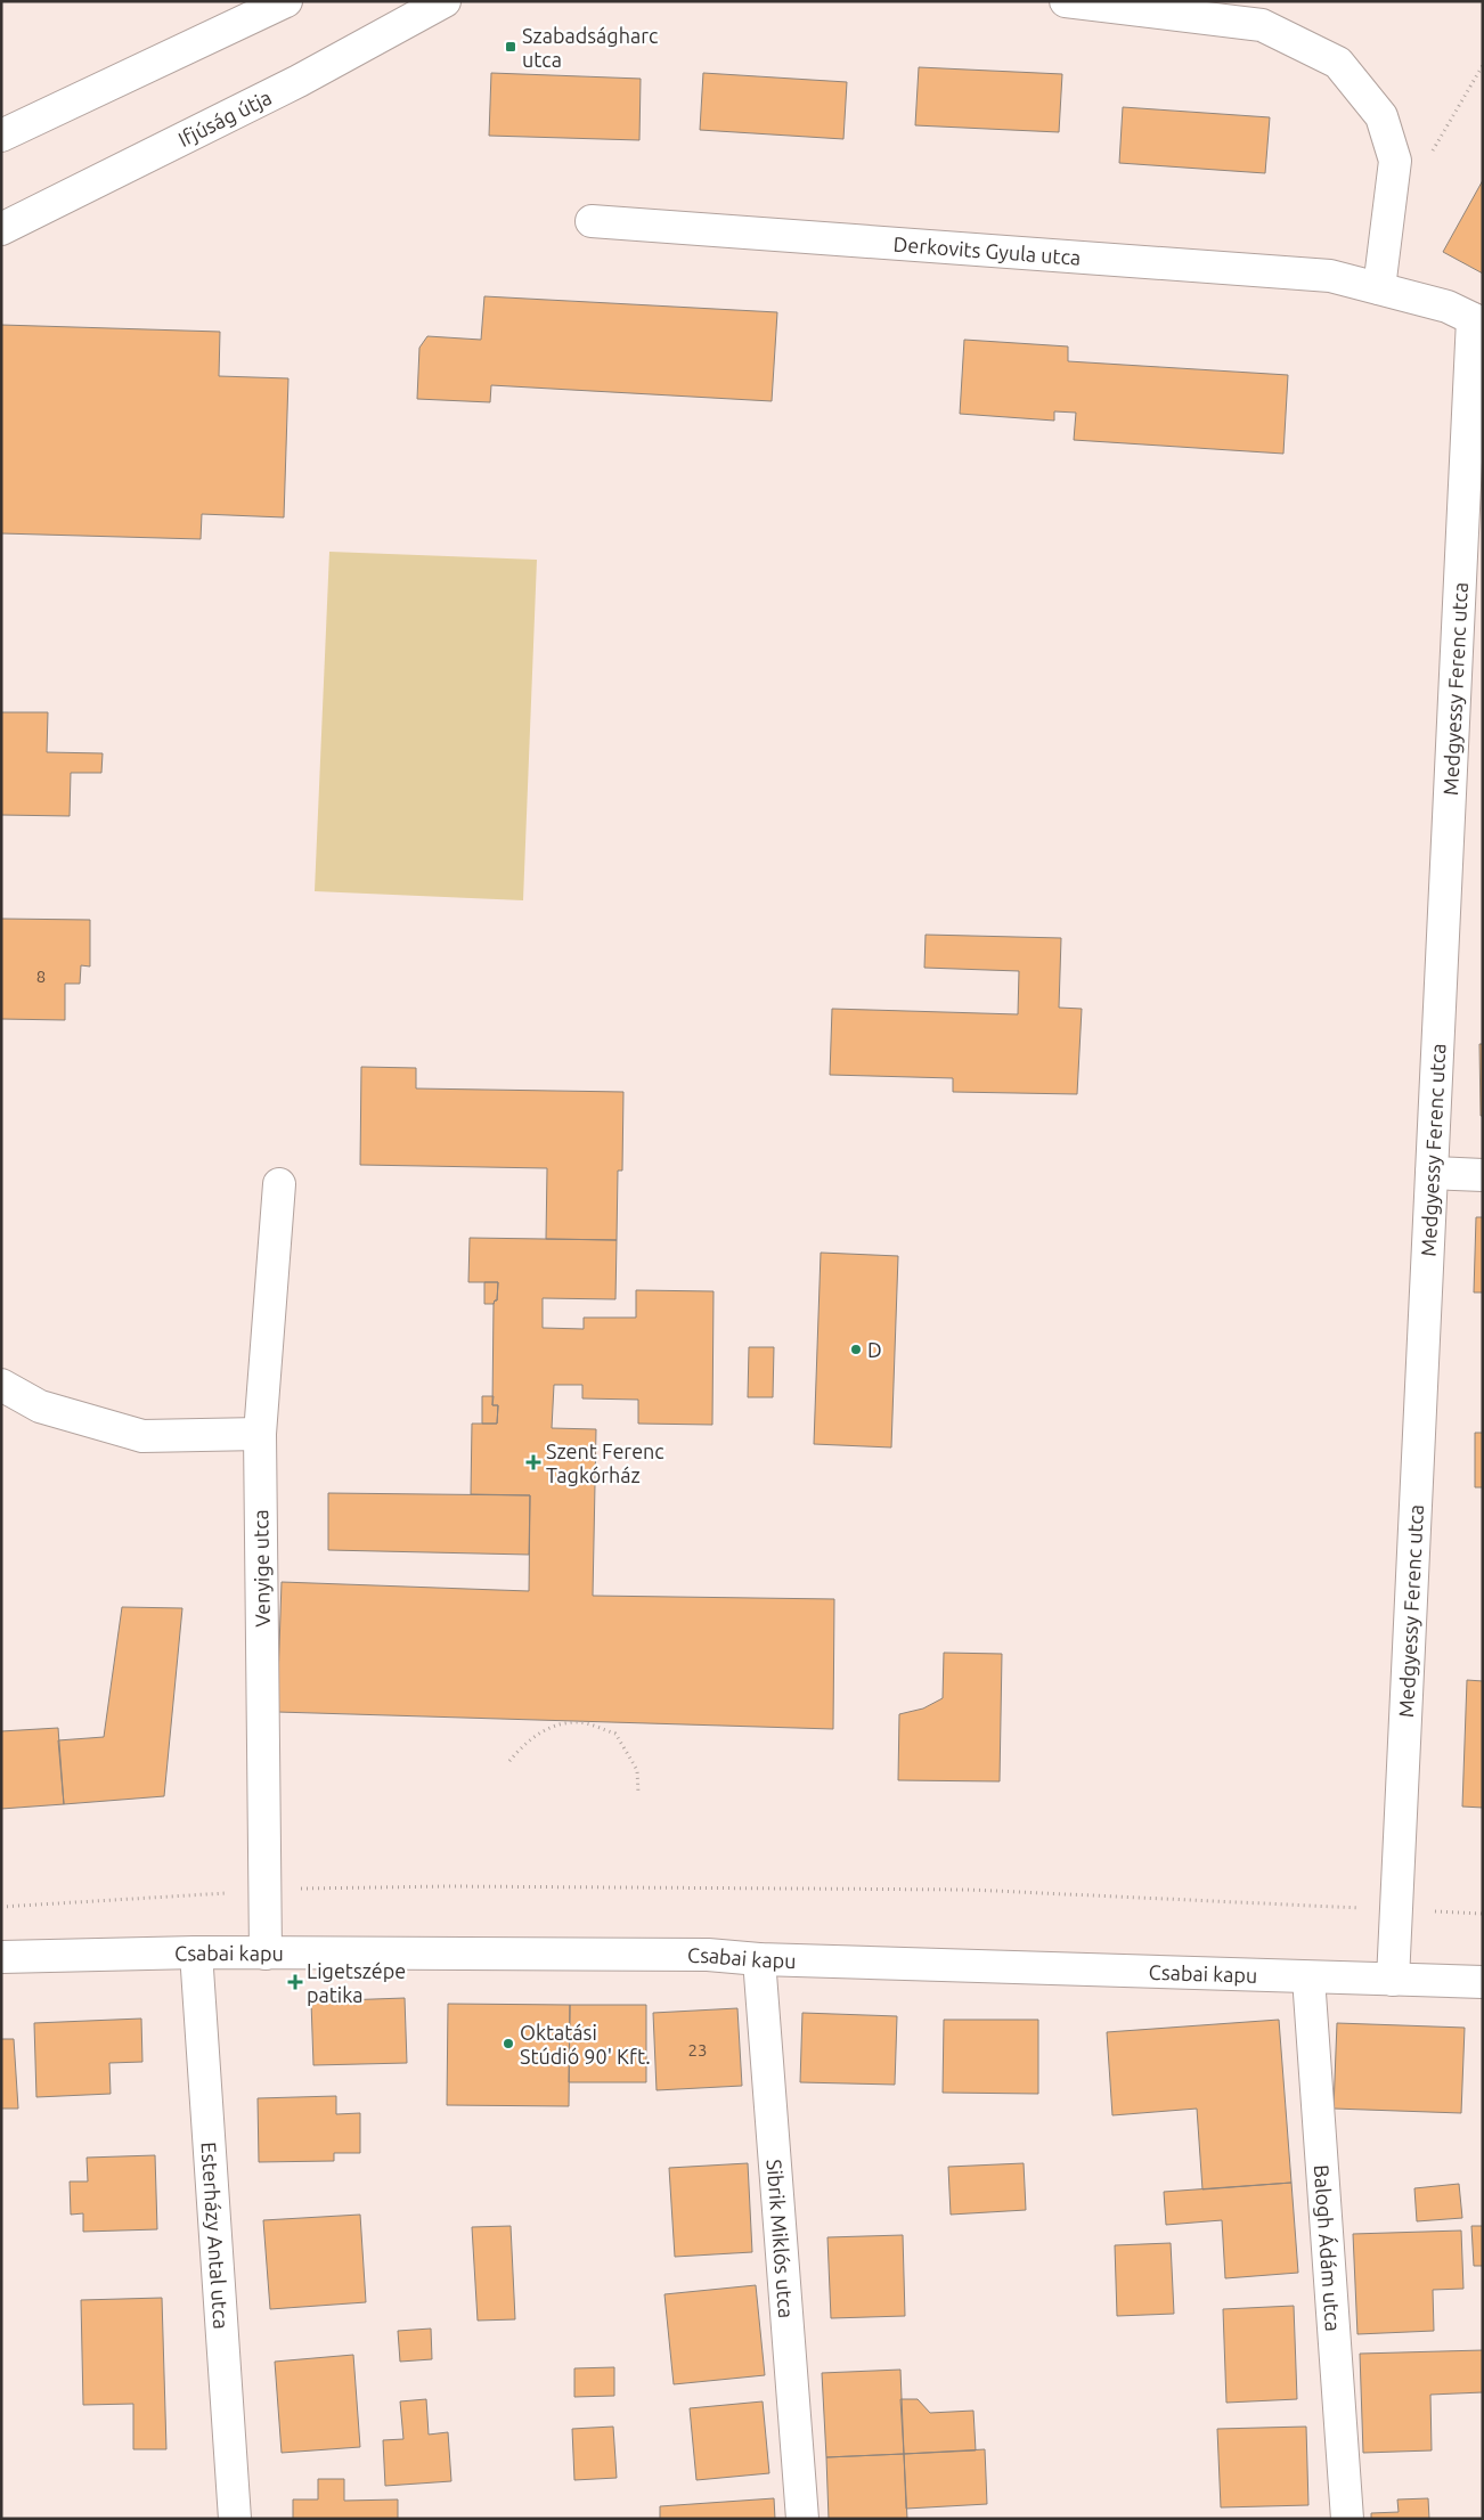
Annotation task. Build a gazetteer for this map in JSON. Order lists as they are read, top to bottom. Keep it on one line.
{"streets":{"street":["Ifjúság útja","Derkovits Gyula utca","Medgyessy Ferenc utca","Venyige utca","Csabai kapu","Esterházy Antal utca","Sibrik Miklós utca","Balogh Ádám utca"]},"crossings":[["Derkovits Gyula utca","Medgyessy Ferenc utca"],["Medgyessy Ferenc utca","Csabai kapu"],["Venyige utca","Csabai kapu"],["Csabai kapu","Esterházy Antal utca"],["Csabai kapu","Sibrik Miklós utca"],["Csabai kapu","Balogh Ádám utca"]],"places":{"transit":["Szabadságharc utca"],"other":["D","Oktatási Stúdió 90' Kft."],"health":["Szent Ferenc Tagkórház","Ligetszépe patika"]},"house_numbers":["8","23"]}
